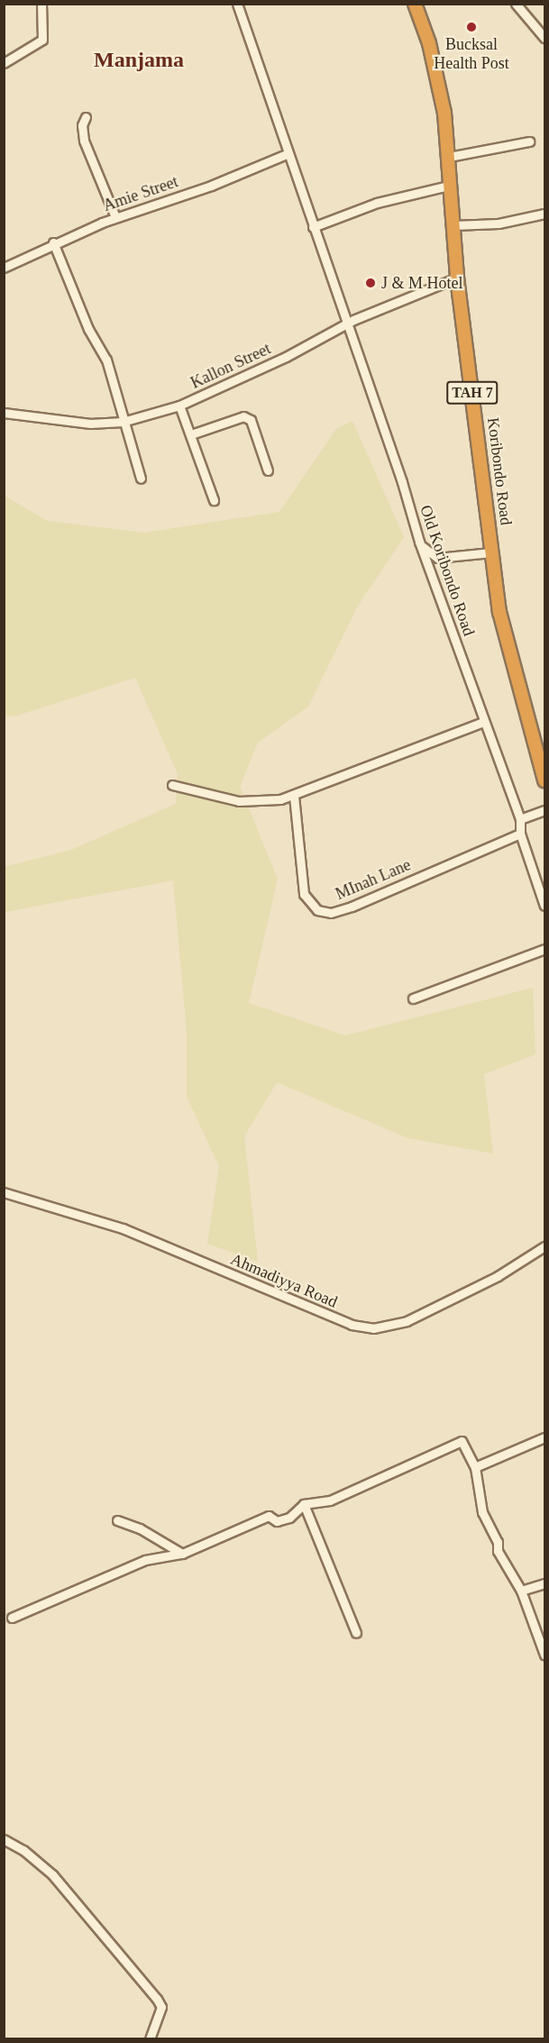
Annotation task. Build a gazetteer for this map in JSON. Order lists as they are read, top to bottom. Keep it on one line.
{"streets":{"highway":["TAH 7","Koribondo Road"],"street":["Amie Street","Kallon Street","Old Koribondo Road","MInah Lane","Ahmadiyya Road"]},"crossings":[["Amie Street","Old Koribondo Road"],["Kallon Street","Koribondo Road"],["Kallon Street","Old Koribondo Road"],["Old Koribondo Road","MInah Lane"]],"districts":["Manjama"],"places":["Bucksal Health Post","J & M Hotel"]}
